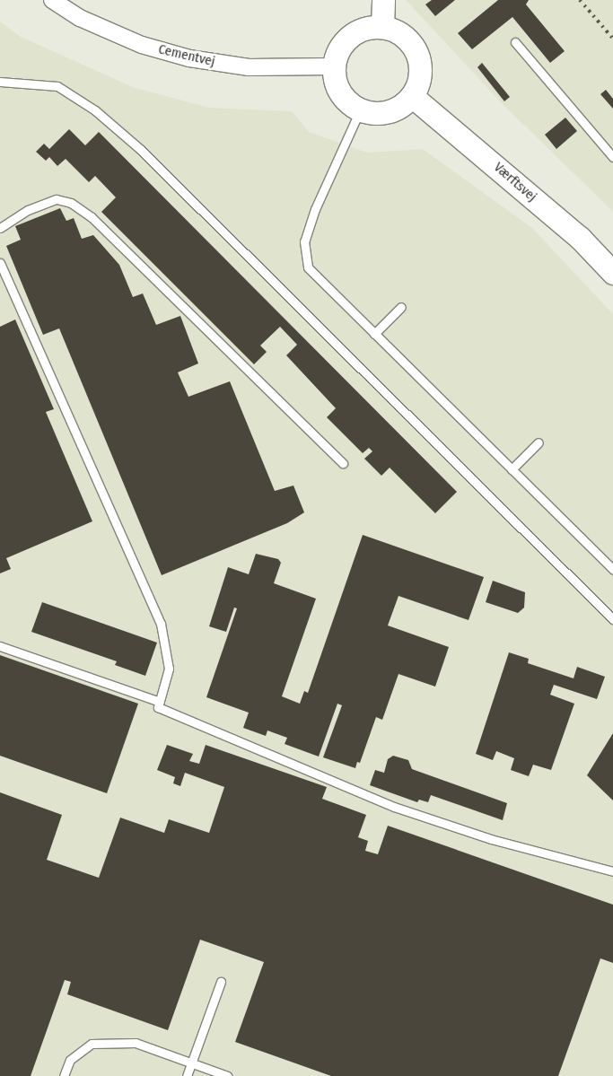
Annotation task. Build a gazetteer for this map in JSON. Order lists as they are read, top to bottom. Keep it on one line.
{"streets":{"street":["Cementvej","Værftsvej"]},"crossings":[["Cementvej","Værftsvej"]]}
